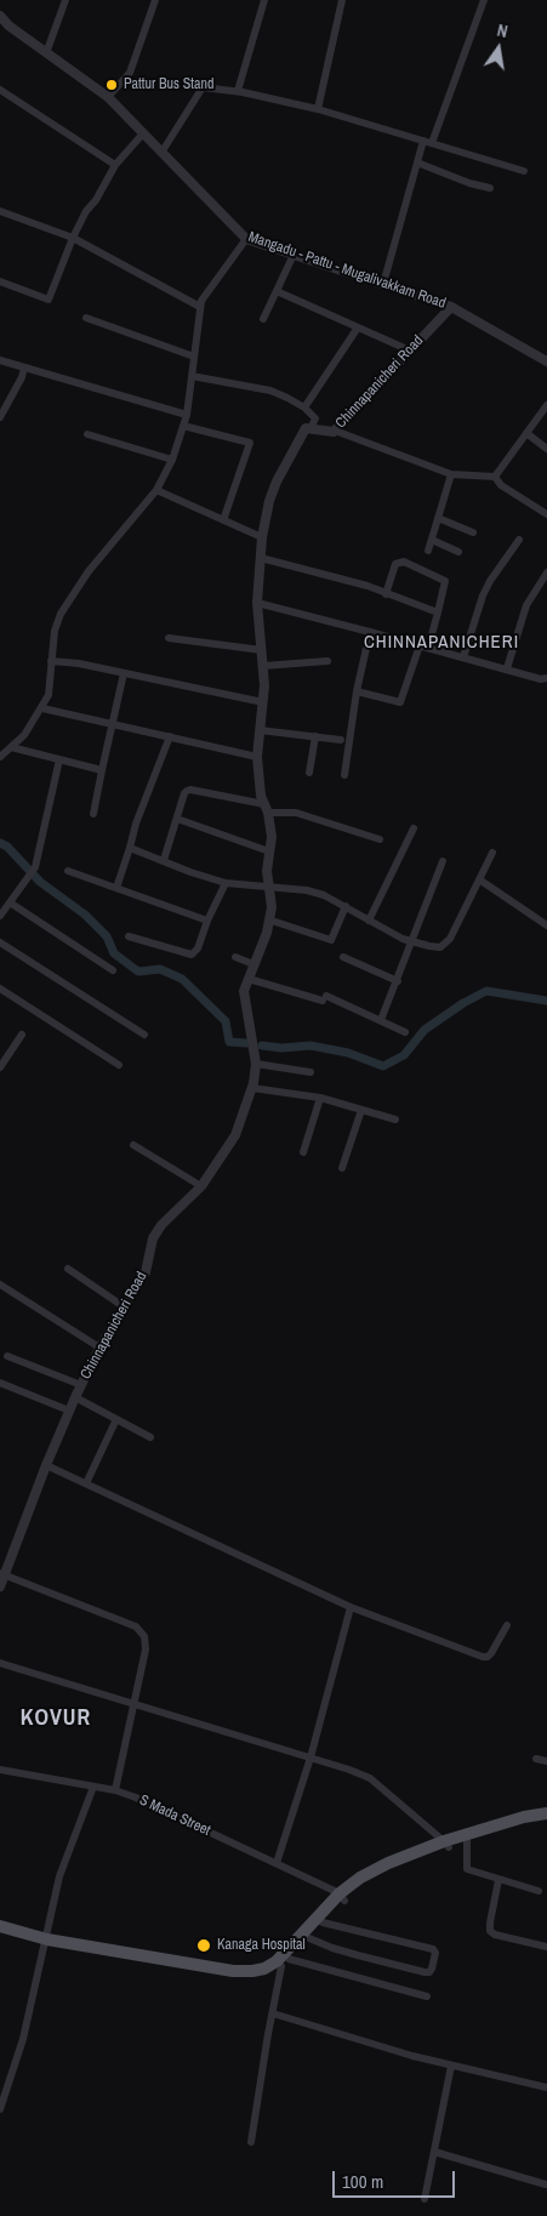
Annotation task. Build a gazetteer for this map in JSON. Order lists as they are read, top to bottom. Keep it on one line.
{"streets":{"street":["Mangadu - Pattu - Mugalivakkam Road","Chinnapanicheri Road","S Mada Street"]},"crossings":[["Mangadu - Pattu - Mugalivakkam Road","Chinnapanicheri Road"]],"districts":["CHINNAPANICHERI","KOVUR"],"places":["Pattur Bus Stand","Kanaga Hospital"],"scale_bar":"100 m","north":"top"}
